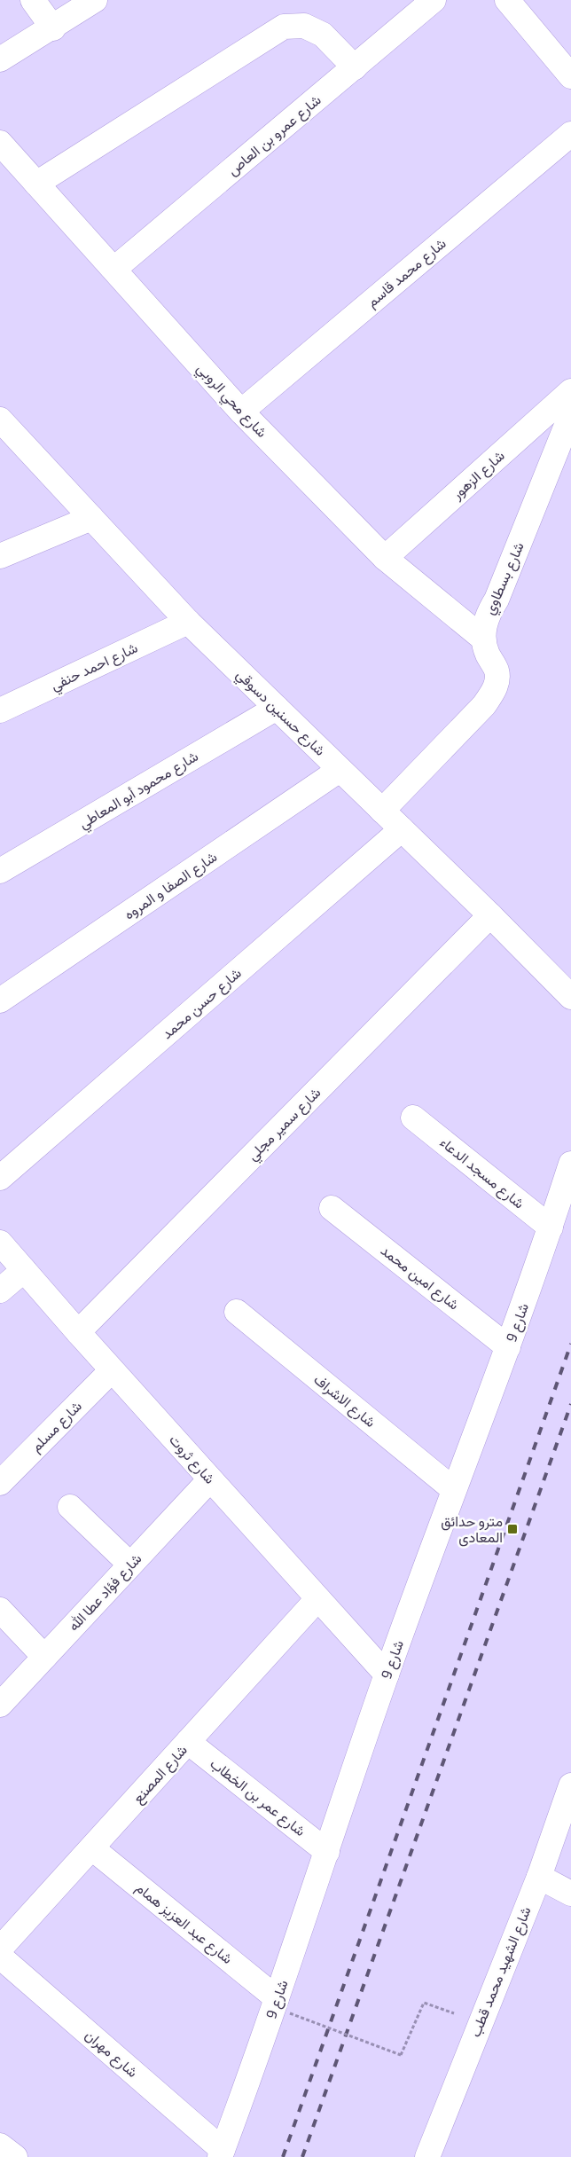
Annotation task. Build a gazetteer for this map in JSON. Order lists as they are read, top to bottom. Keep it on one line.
{"streets":{"street":["شارع عمرو بن العاص","شارع محمد قاسم","شارع محي الروبي","شارع الزهور","شارع بسطاوي","شارع احمد حنفي","شارع حسنين دسوقي","شارع محمود أبو المعاطي","شارع الصفا و المروه","شارع حسن محمد","شارع سمير مجلي","شارع مسجد الدعاء","شارع امين محمد","شارع 9","شارع الاشراف","شارع مسلم","شارع ثروت","شارع فؤاد عطا الله","شارع المصنع","شارع عمر بن الخطاب","شارع عبد العزيز همام","شارع الشهيد محمد قطب","شارع مهران"]},"crossings":[["شارع عمرو بن العاص","شارع محي الروبي"],["شارع محمد قاسم","شارع محي الروبي"],["شارع محي الروبي","شارع الزهور"],["شارع محي الروبي","شارع بسطاوي"],["شارع بسطاوي","شارع حسنين دسوقي"],["شارع احمد حنفي","شارع حسنين دسوقي"],["شارع حسنين دسوقي","شارع محمود أبو المعاطي"],["شارع حسنين دسوقي","شارع الصفا و المروه"],["شارع حسنين دسوقي","شارع حسن محمد"],["شارع حسنين دسوقي","شارع سمير مجلي"],["شارع سمير مجلي","شارع ثروت"],["شارع مسجد الدعاء","شارع 9"],["شارع امين محمد","شارع 9"],["شارع 9","شارع الاشراف"],["شارع 9","شارع ثروت"],["شارع 9","شارع عمر بن الخطاب"],["شارع 9","شارع عبد العزيز همام"],["شارع 9","شارع مهران"],["شارع مسلم","شارع ثروت"],["شارع ثروت","شارع فؤاد عطا الله"],["شارع ثروت","شارع المصنع"],["شارع المصنع","شارع عمر بن الخطاب"],["شارع المصنع","شارع عبد العزيز همام"]],"places":{"transit":["مترو حدائق المعادى"]}}
